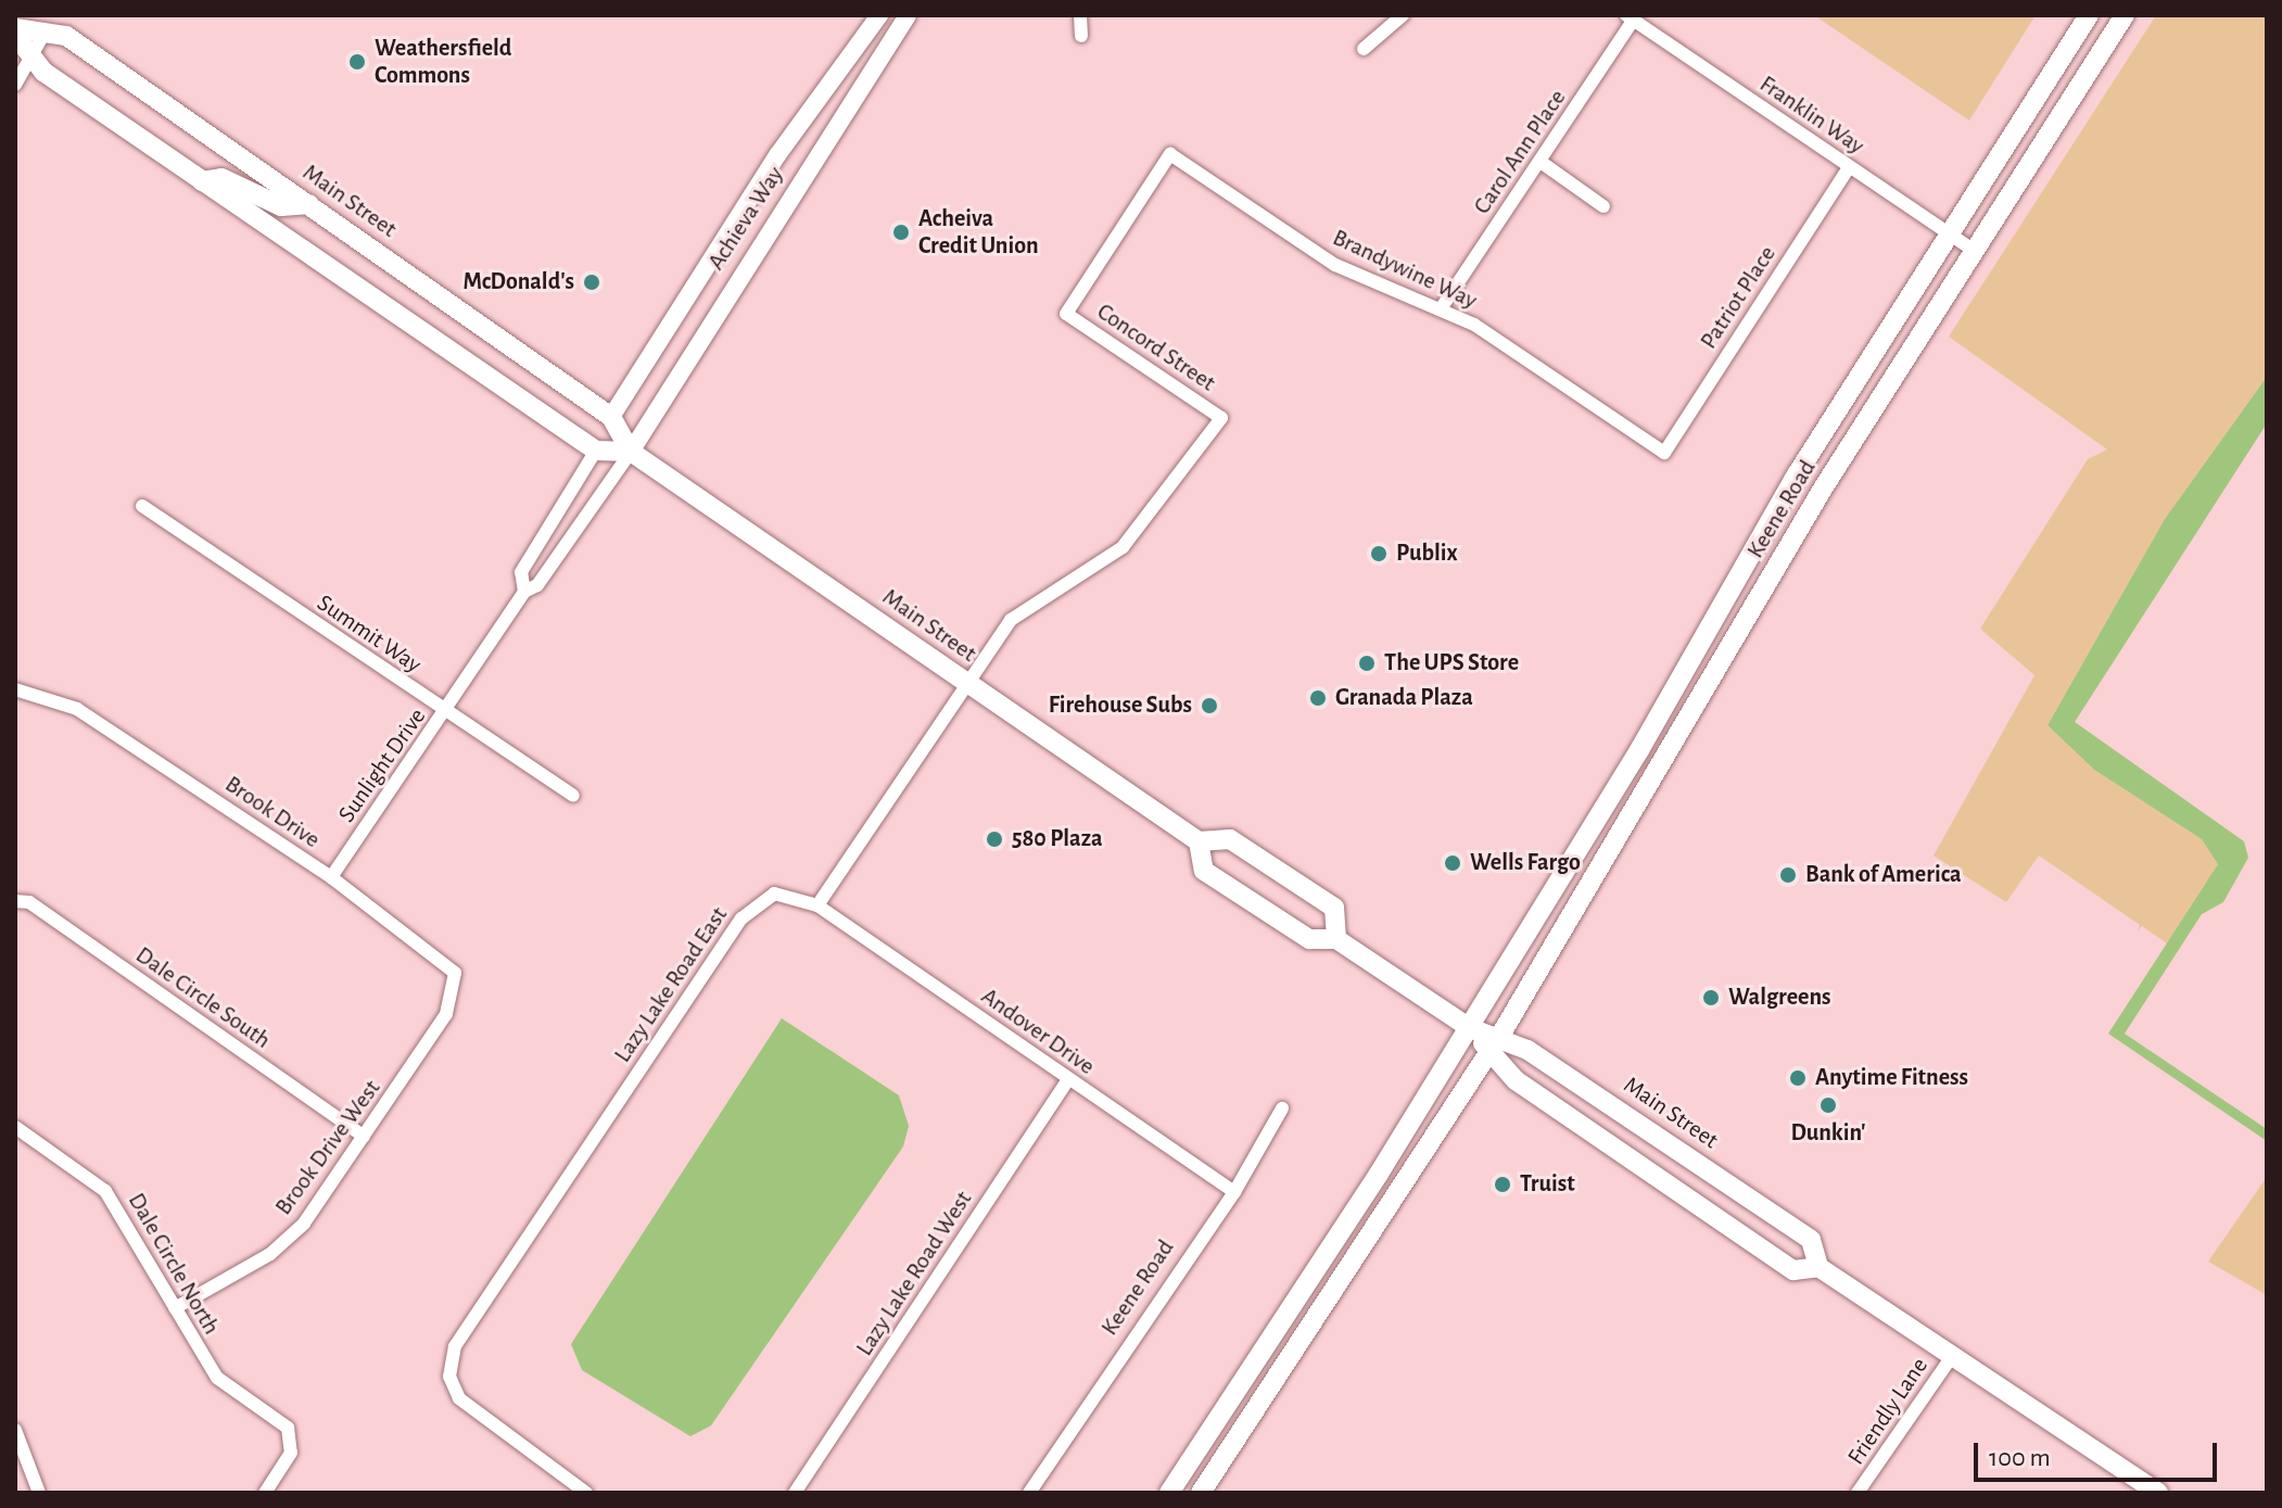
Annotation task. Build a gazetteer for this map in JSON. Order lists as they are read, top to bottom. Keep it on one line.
{"streets":{"main road":["Main Street","Keene Road"],"street":["Franklin Way","Carol Ann Place","Achieva Way","Brandywine Way","Patriot Place","Concord Street","Summit Way","Sunlight Drive","Brook Drive","Lazy Lake Road East","Dale Circle South","Andover Drive","Brook Drive West","Dale Circle North","Lazy Lake Road West","Friendly Lane"]},"crossings":[["Franklin Way","Carol Ann Place"],["Franklin Way","Patriot Place"],["Franklin Way","Keene Road"],["Carol Ann Place","Brandywine Way"],["Main Street","Achieva Way"],["Main Street","Concord Street"],["Main Street","Keene Road"],["Main Street","Sunlight Drive"],["Main Street","Friendly Lane"],["Achieva Way","Sunlight Drive"],["Brandywine Way","Patriot Place"],["Brandywine Way","Concord Street"],["Keene Road","Andover Drive"],["Summit Way","Sunlight Drive"],["Sunlight Drive","Brook Drive"],["Brook Drive","Brook Drive West"],["Lazy Lake Road East","Andover Drive"],["Dale Circle South","Brook Drive West"],["Andover Drive","Lazy Lake Road West"],["Brook Drive West","Dale Circle North"]],"places":["Weathersfield Commons","Acheiva Credit Union","McDonald's","Publix","The UPS Store","Granada Plaza","Firehouse Subs","580 Plaza","Wells Fargo","Bank of America","Walgreens","Anytime Fitness","Dunkin'","Truist"],"scale_bar":"100 m"}
